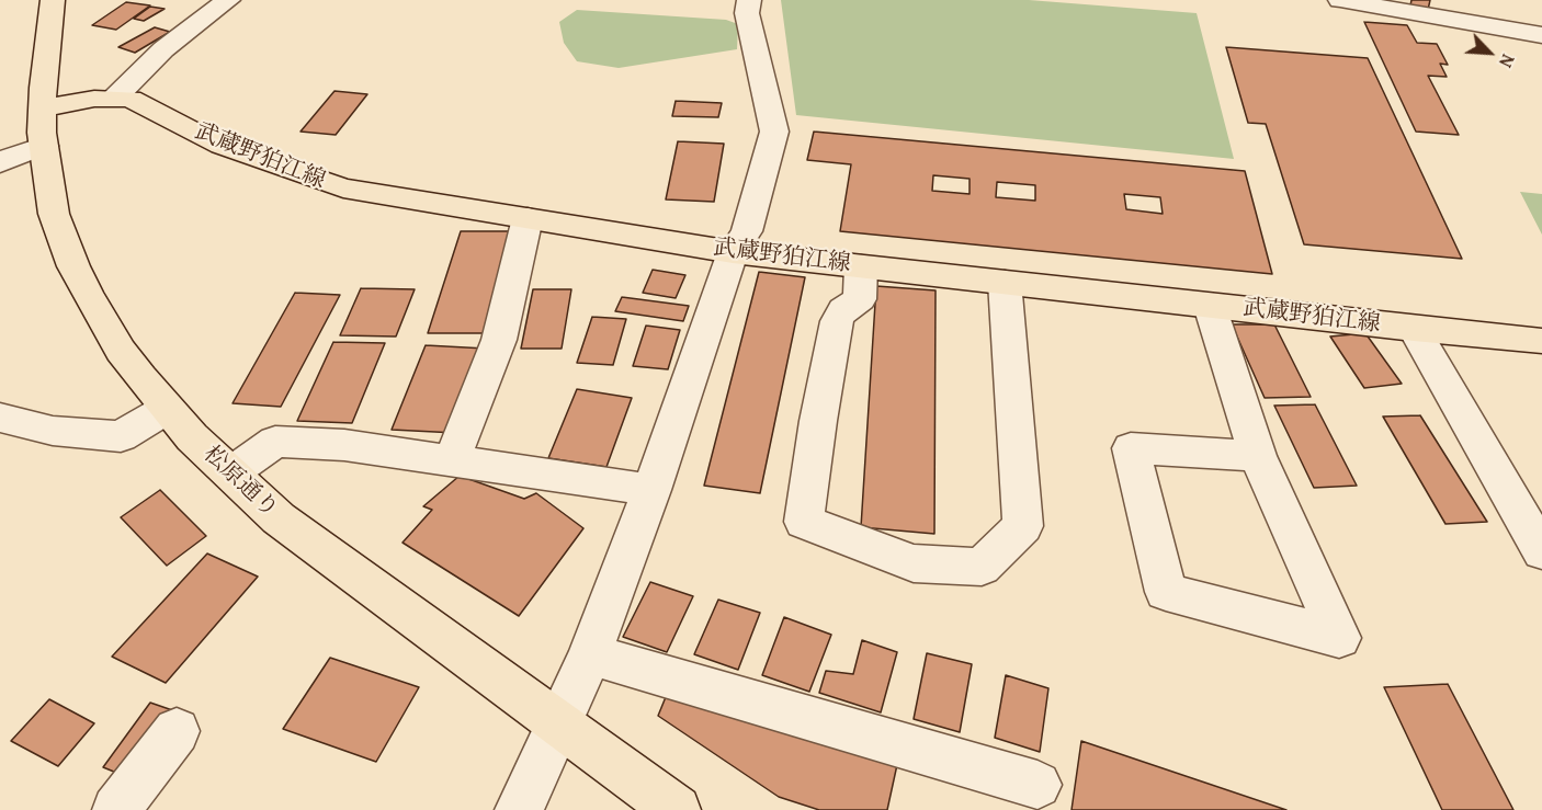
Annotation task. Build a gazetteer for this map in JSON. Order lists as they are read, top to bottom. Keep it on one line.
{"streets":{"main road":["武蔵野狛江線","松原通り"]},"crossings":[["武蔵野狛江線","松原通り"]],"north":"bottom right"}
